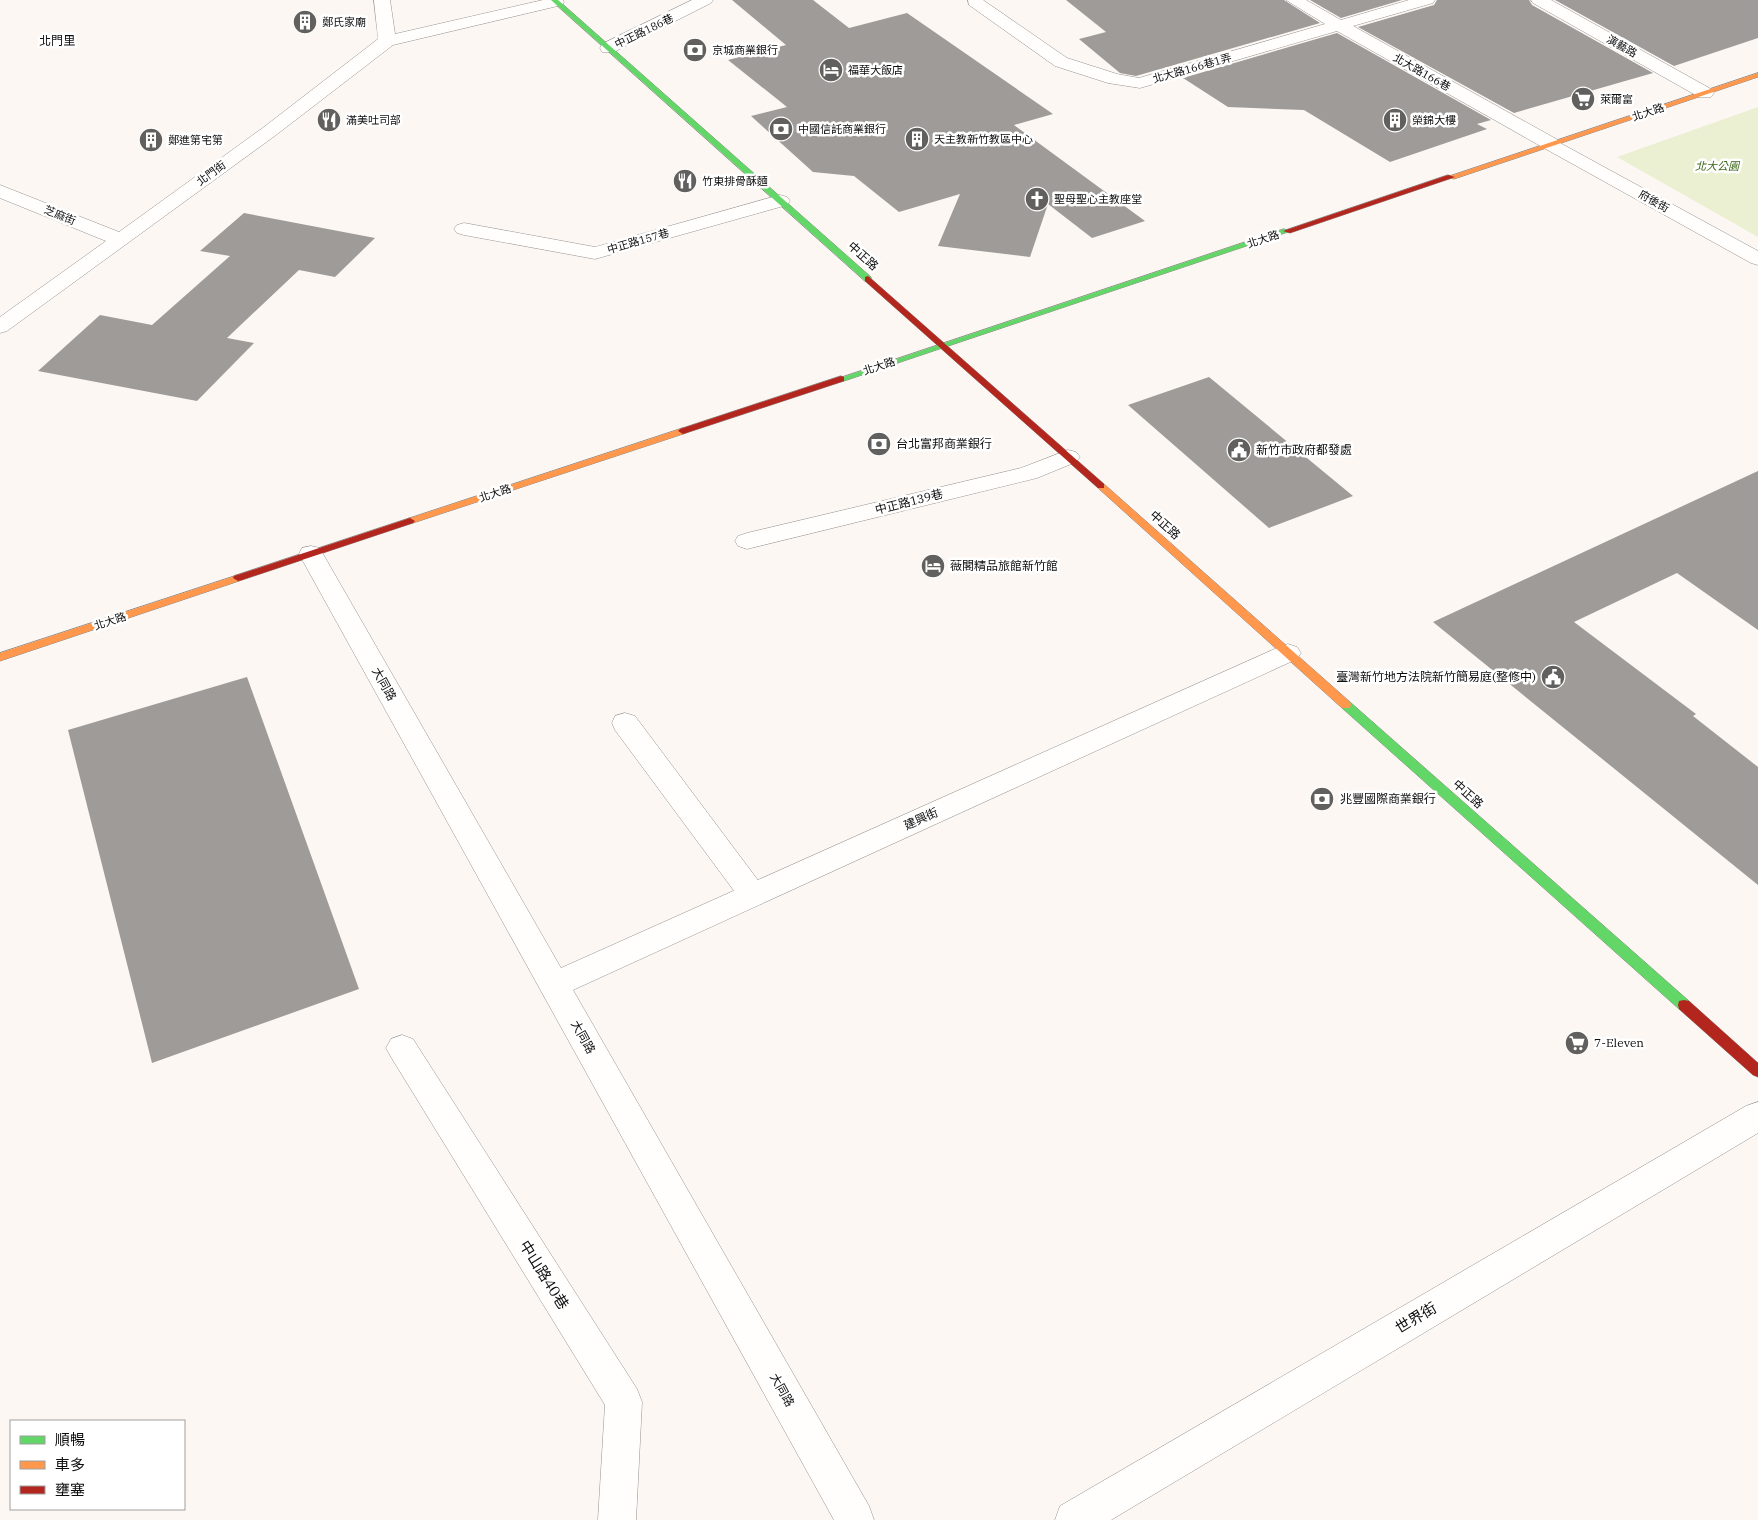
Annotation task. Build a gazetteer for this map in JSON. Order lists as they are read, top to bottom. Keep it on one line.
{"streets":{"street":["中正路186巷","演藝路","北大路166巷1弄","北大路166巷","北大路","北門街","府後街","芝麻街","中正路157巷","中正路","中正路139巷","大同路","建興街","中山路40巷","世界街"]},"crossings":[["中正路186巷","中正路"],["演藝路","北大路"],["北大路166巷1弄","北大路166巷"],["北大路166巷","北大路"],["北大路166巷","府後街"],["北大路","府後街"],["北大路","中正路"],["北大路","大同路"],["北門街","芝麻街"],["中正路157巷","中正路"],["中正路","中正路139巷"],["中正路","建興街"],["大同路","建興街"]],"districts":["北門里"],"parks":["北大公園"],"places":{"building":["鄭氏家廟","榮錦大樓","天主教新竹教區中心","鄭進第宅第"],"bank":["京城商業銀行","中國信託商業銀行","台北富邦商業銀行","兆豐國際商業銀行"],"hotel":["福華大飯店","薇閣精品旅館新竹館"],"supermarket":["萊爾富","7-Eleven"],"restaurant":["滿美吐司部","竹東排骨酥麵"],"church":["聖母聖心主教座堂"],"public building":["新竹市政府都發處","臺灣新竹地方法院新竹簡易庭(整修中)"]},"legend":["順暢","車多","壅塞"]}
